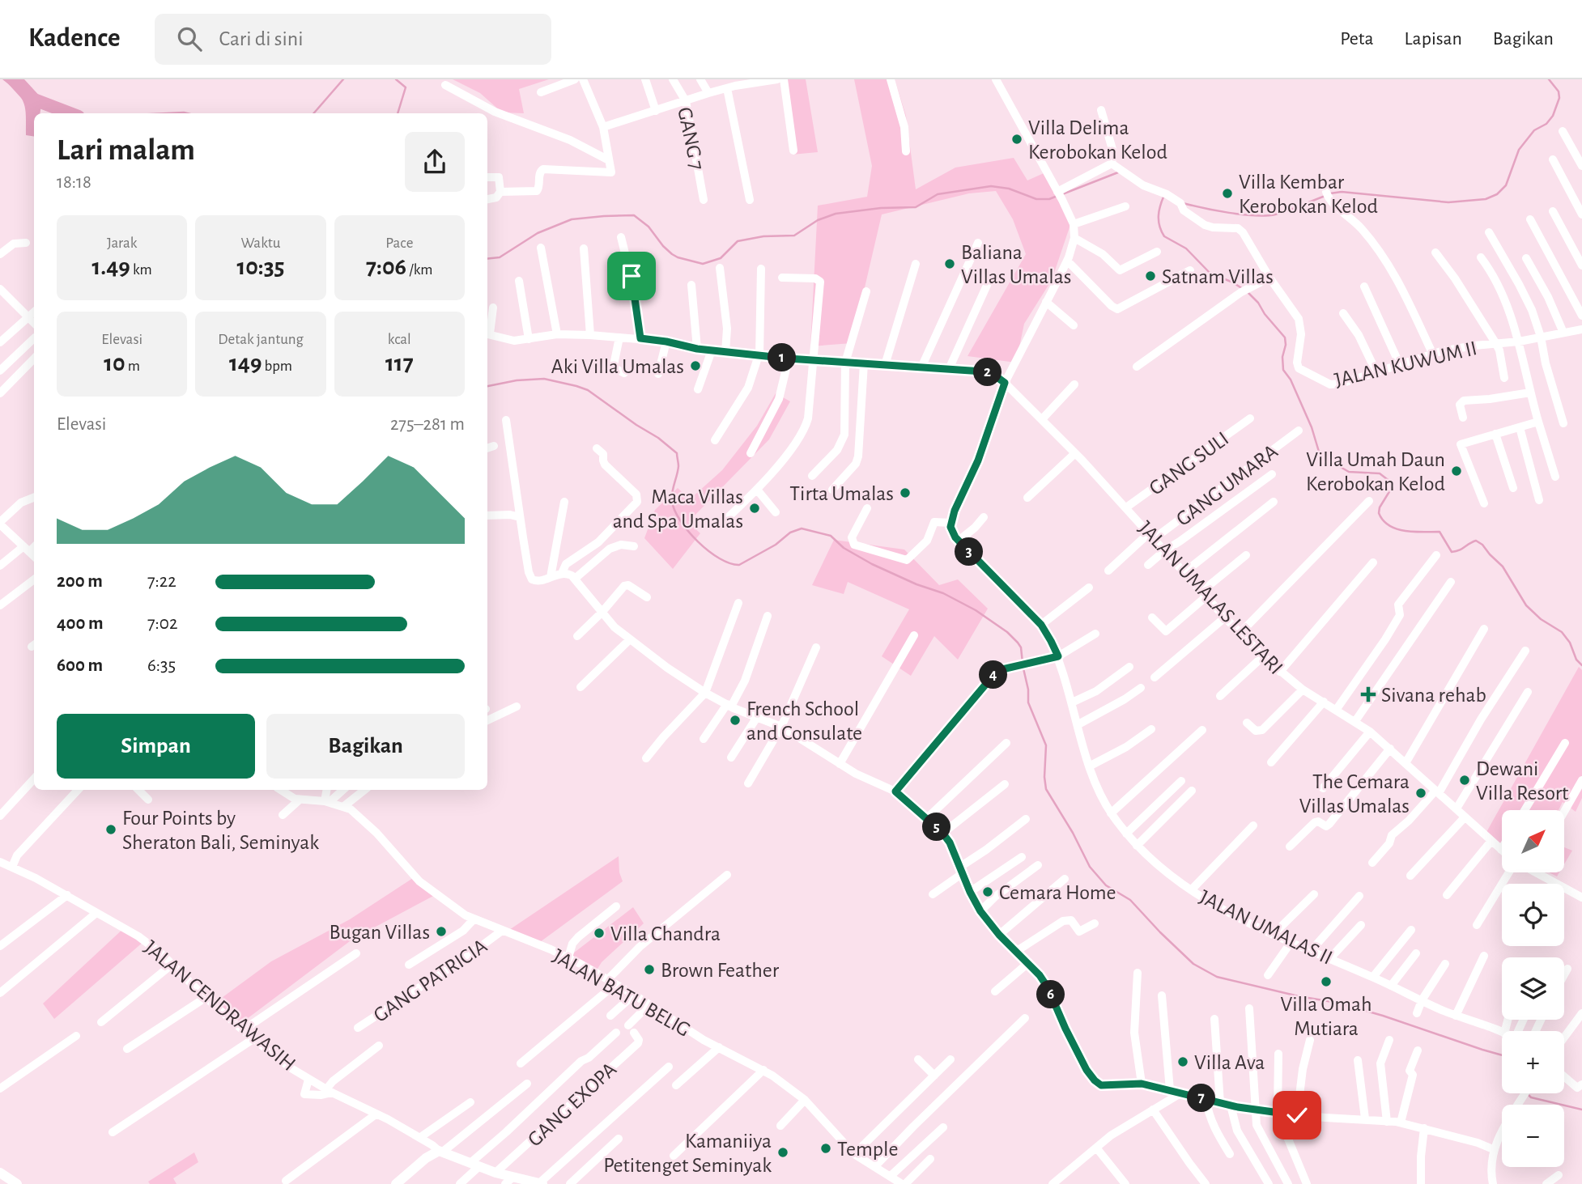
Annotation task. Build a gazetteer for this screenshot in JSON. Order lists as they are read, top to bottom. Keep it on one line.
{"streets":{"street":["GANG 7","JALAN KUWUM II","GANG SULI","GANG UMARA","JALAN UMALAS LESTARI","JALAN UMALAS II","GANG PATRICIA","JALAN BATU BELIG","JALAN CENDRAWASIH","GANG EXOPA"]},"crossings":[["GANG SULI","JALAN UMALAS LESTARI"],["GANG UMARA","JALAN UMALAS LESTARI"],["GANG PATRICIA","JALAN BATU BELIG"],["JALAN BATU BELIG","GANG EXOPA"]],"places":{"other":["Villa Delima Kerobokan Kelod","Villa Kembar Kerobokan Kelod","Baliana Villas Umalas","Satnam Villas","Aki Villa Umalas","Villa Umah Daun Kerobokan Kelod","Tirta Umalas","Maca Villas and Spa Umalas","French School and Consulate","Dewani Villa Resort","The Cemara Villas Umalas","Four Points by Sheraton Bali, Seminyak","Cemara Home","Bugan Villas","Villa Chandra","Brown Feather","Villa Omah Mutiara","Villa Ava","Temple","Kamaniiya Petitenget Seminyak"],"health":["Sivana rehab"]},"north":"top right","page":{"header":"Kadence","search":"Cari di sini","nav":["Peta","Lapisan","Bagikan"],"heading":["Lari malam","18:18"],"stats":[["Jarak","1.49 km"],["Waktu","10:35"],["Pace","7:06 /km"],["Elevasi","10 m"],["Detak jantung","149 bpm"],["kcal","117"]],"pins":["1","2","3","4","5","6","7"],"chart":["Elevasi","275–281 m"],"list":[{"name":"200 m","note":"7:22"},{"name":"400 m","note":"7:02"},{"name":"600 m","note":"6:35"}],"buttons":["Simpan","Bagikan"],"map_buttons":["+","−"]}}
